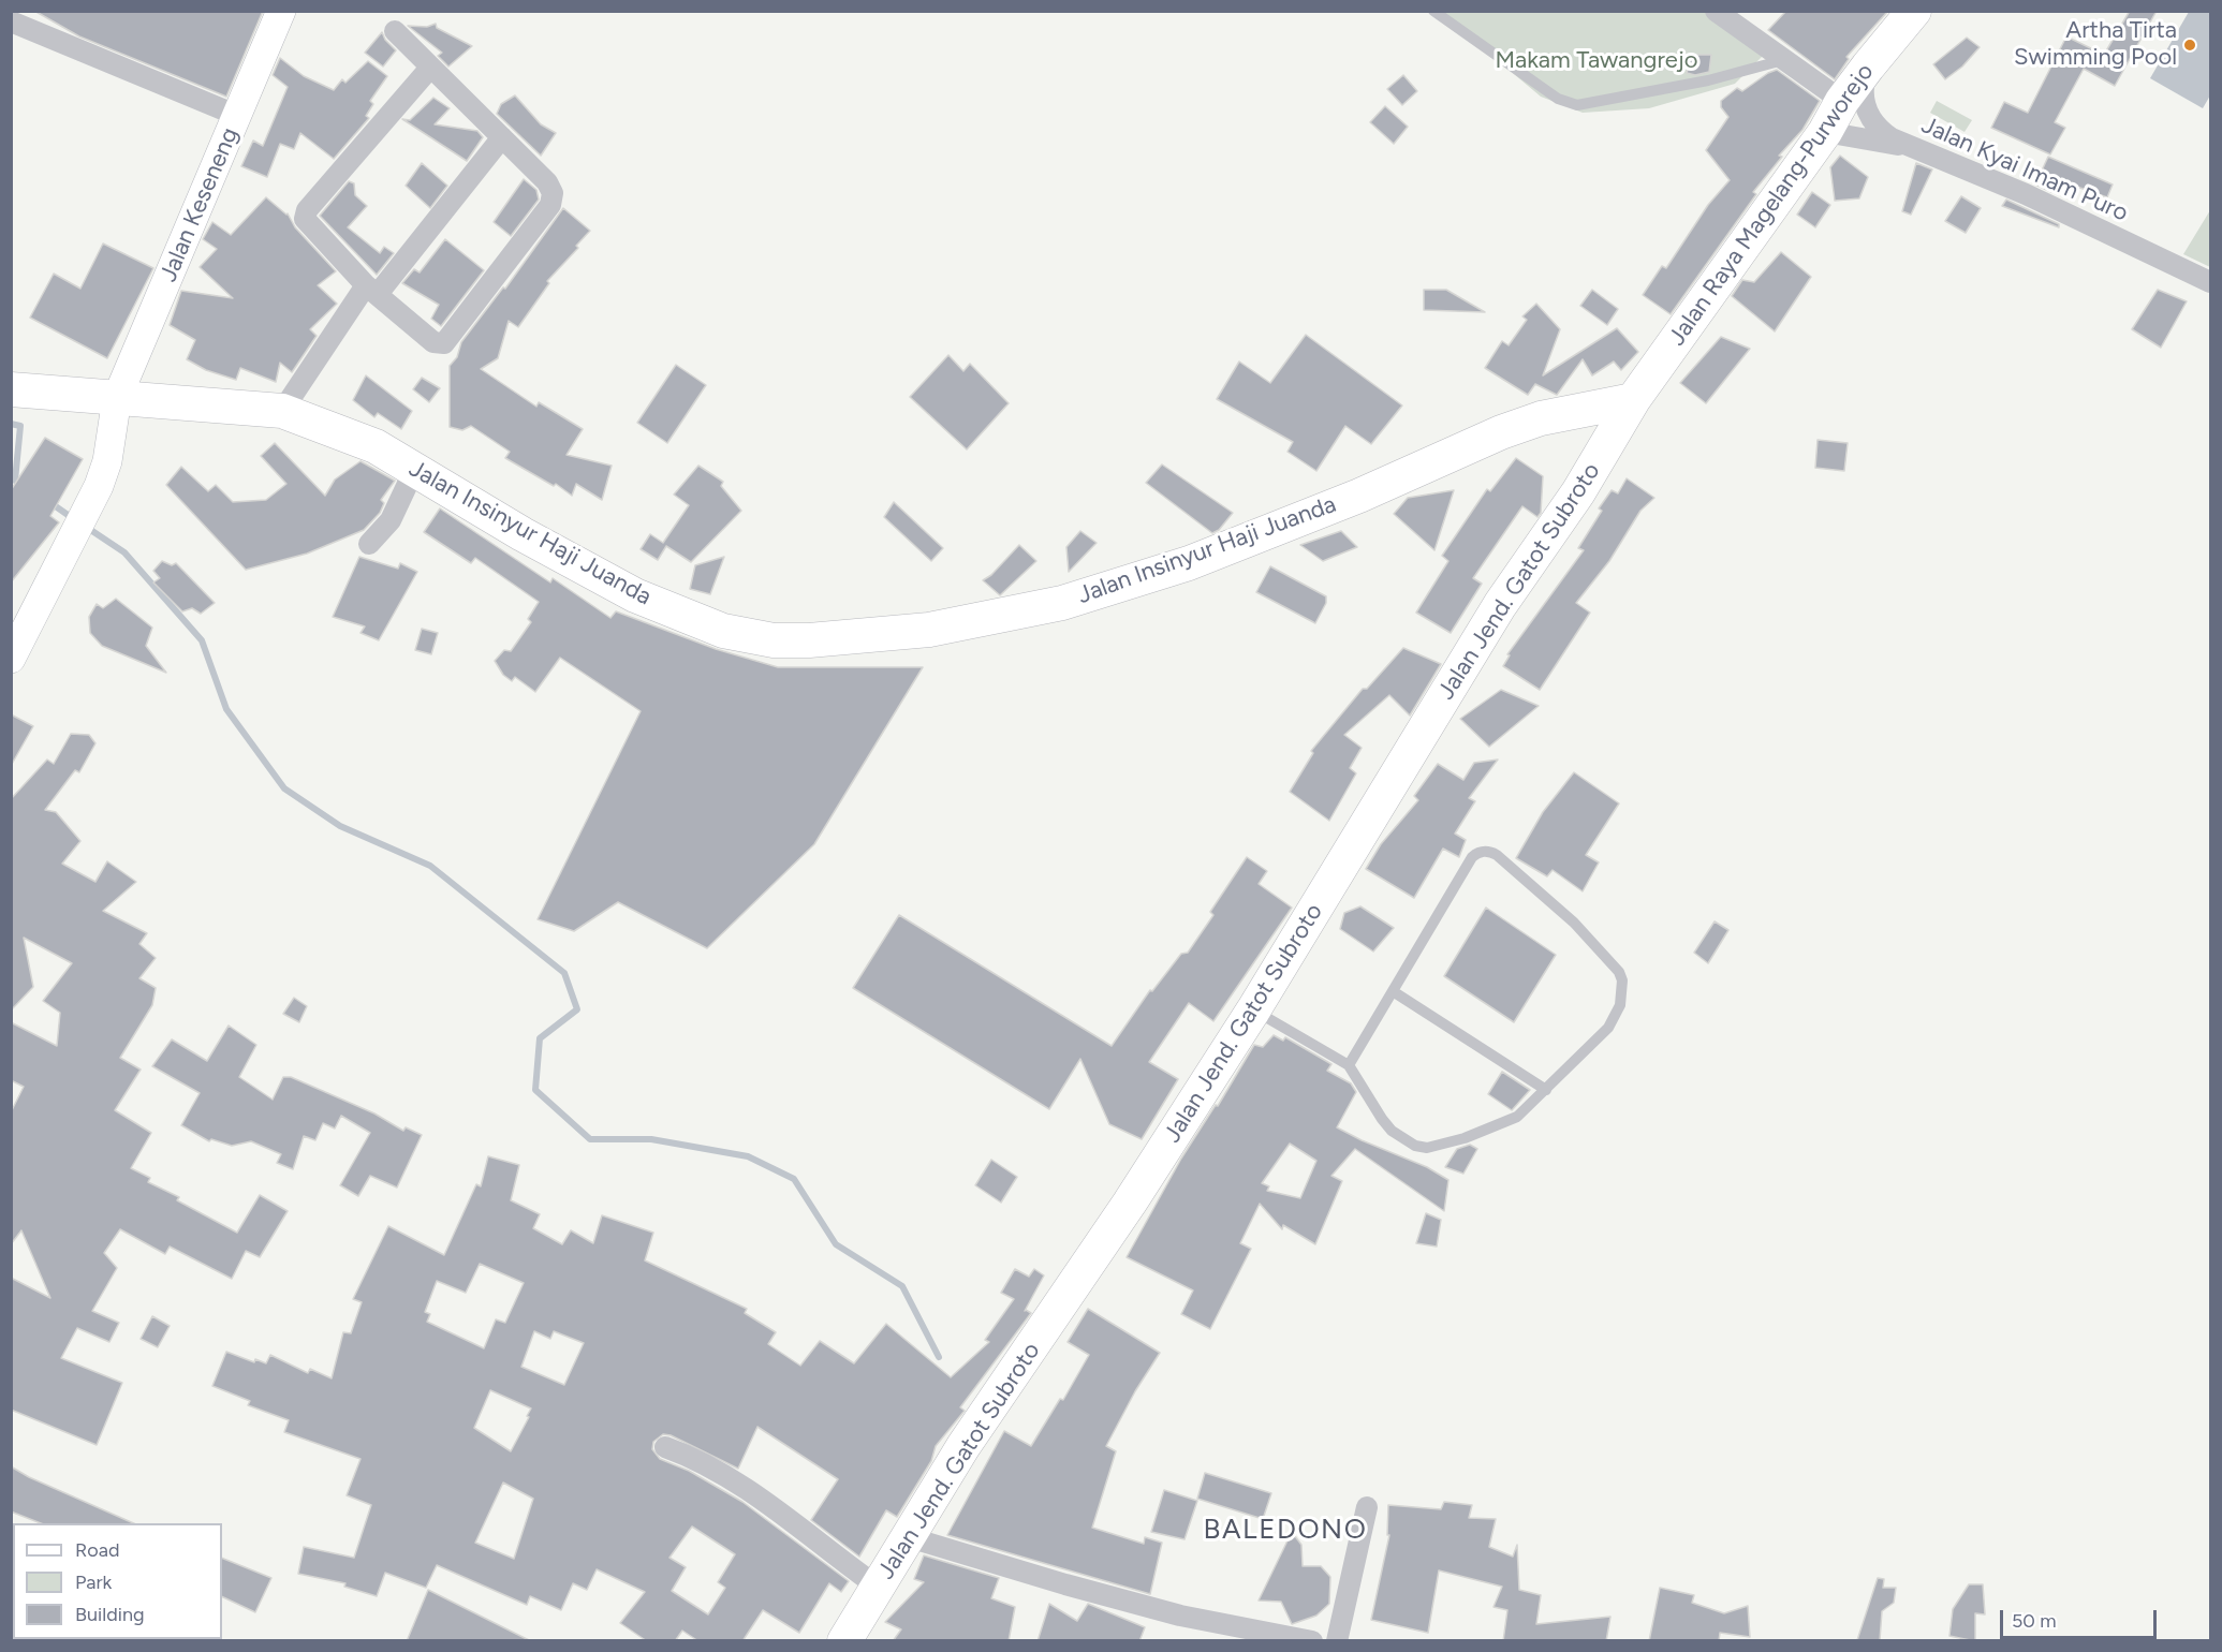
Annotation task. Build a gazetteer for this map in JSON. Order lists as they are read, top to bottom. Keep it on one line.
{"streets":{"main road":["Jalan Raya Magelang-Purworejo","Jalan Insinyur Haji Juanda","Jalan Jend. Gatot Subroto"],"street":["Jalan Kyai Imam Puro","Jalan Keseneng"]},"crossings":[["Jalan Kyai Imam Puro","Jalan Raya Magelang-Purworejo"],["Jalan Keseneng","Jalan Insinyur Haji Juanda"],["Jalan Raya Magelang-Purworejo","Jalan Insinyur Haji Juanda"],["Jalan Raya Magelang-Purworejo","Jalan Jend. Gatot Subroto"],["Jalan Insinyur Haji Juanda","Jalan Jend. Gatot Subroto"]],"districts":["BALEDONO"],"parks":["Makam Tawangrejo"],"places":["Artha Tirta Swimming Pool"],"legend":["Road","Park","Building"],"scale_bar":"50 m"}
